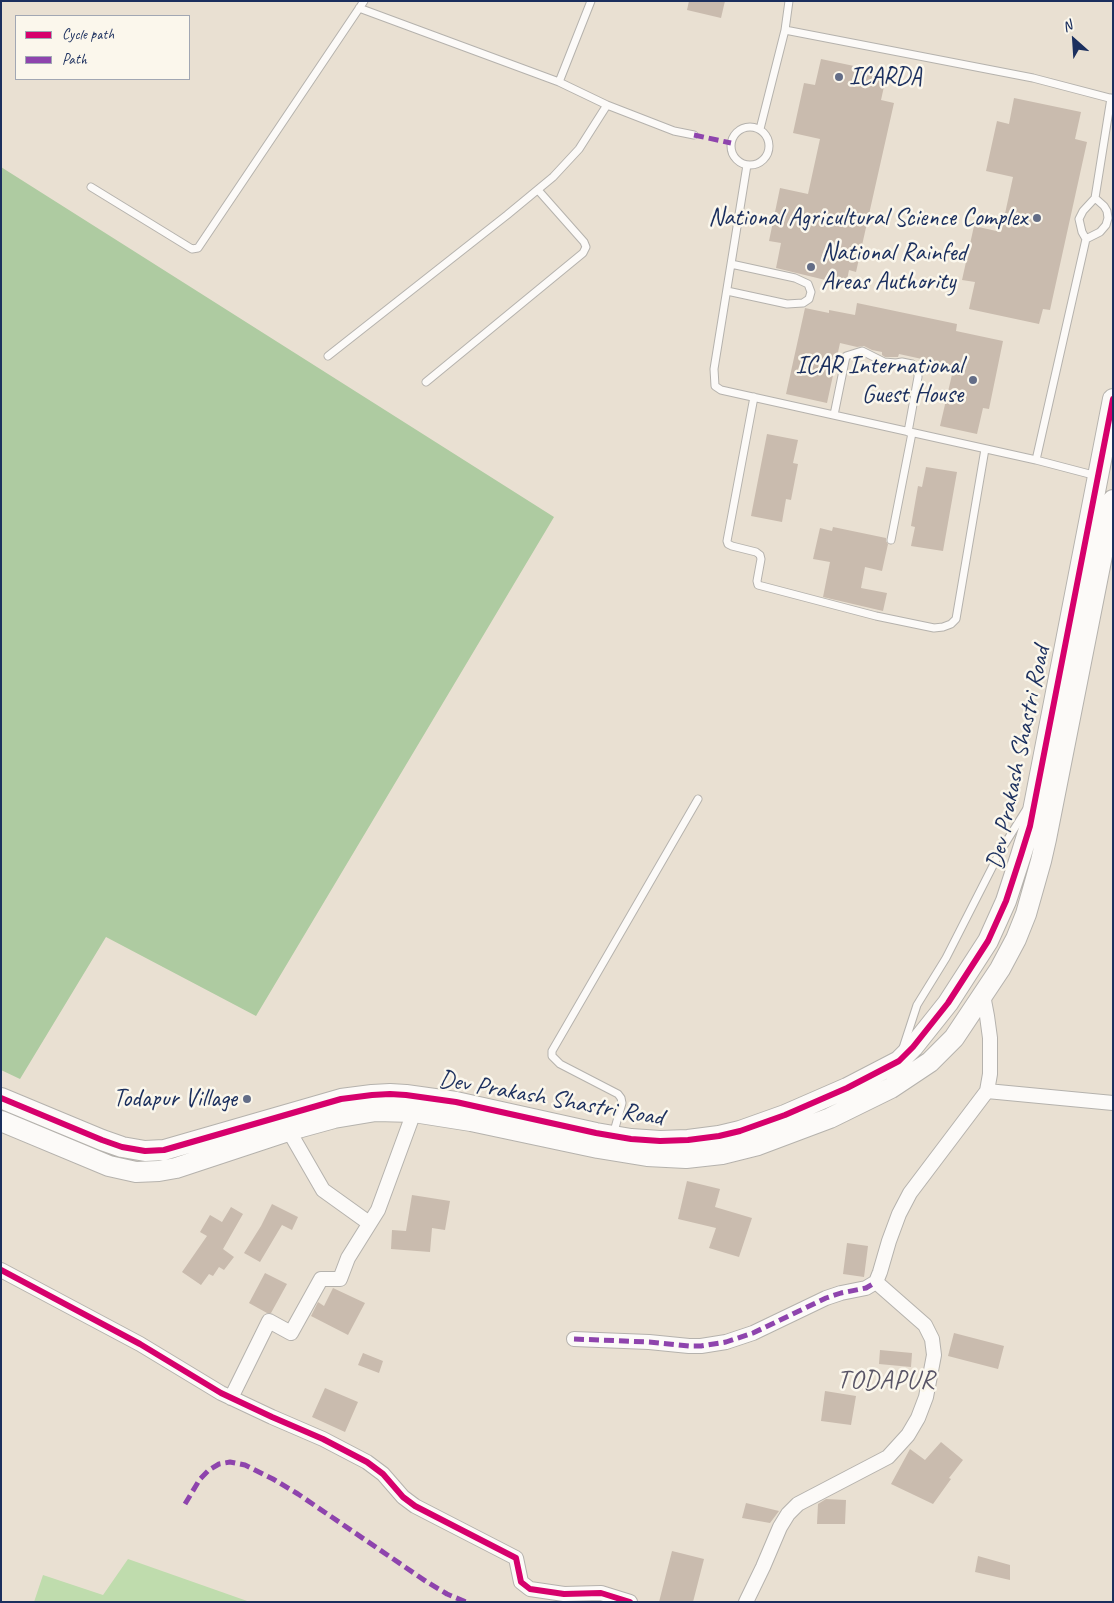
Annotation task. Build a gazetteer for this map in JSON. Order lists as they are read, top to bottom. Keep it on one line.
{"streets":{"street":["Dev Prakash Shastri Road"]},"districts":["TODAPUR"],"places":["ICARDA","National Agricultural Science Complex","National Rainfed Areas Authority","ICAR International Guest House","Todapur Village"],"legend":["Cycle path","Path"],"north":"top left"}
